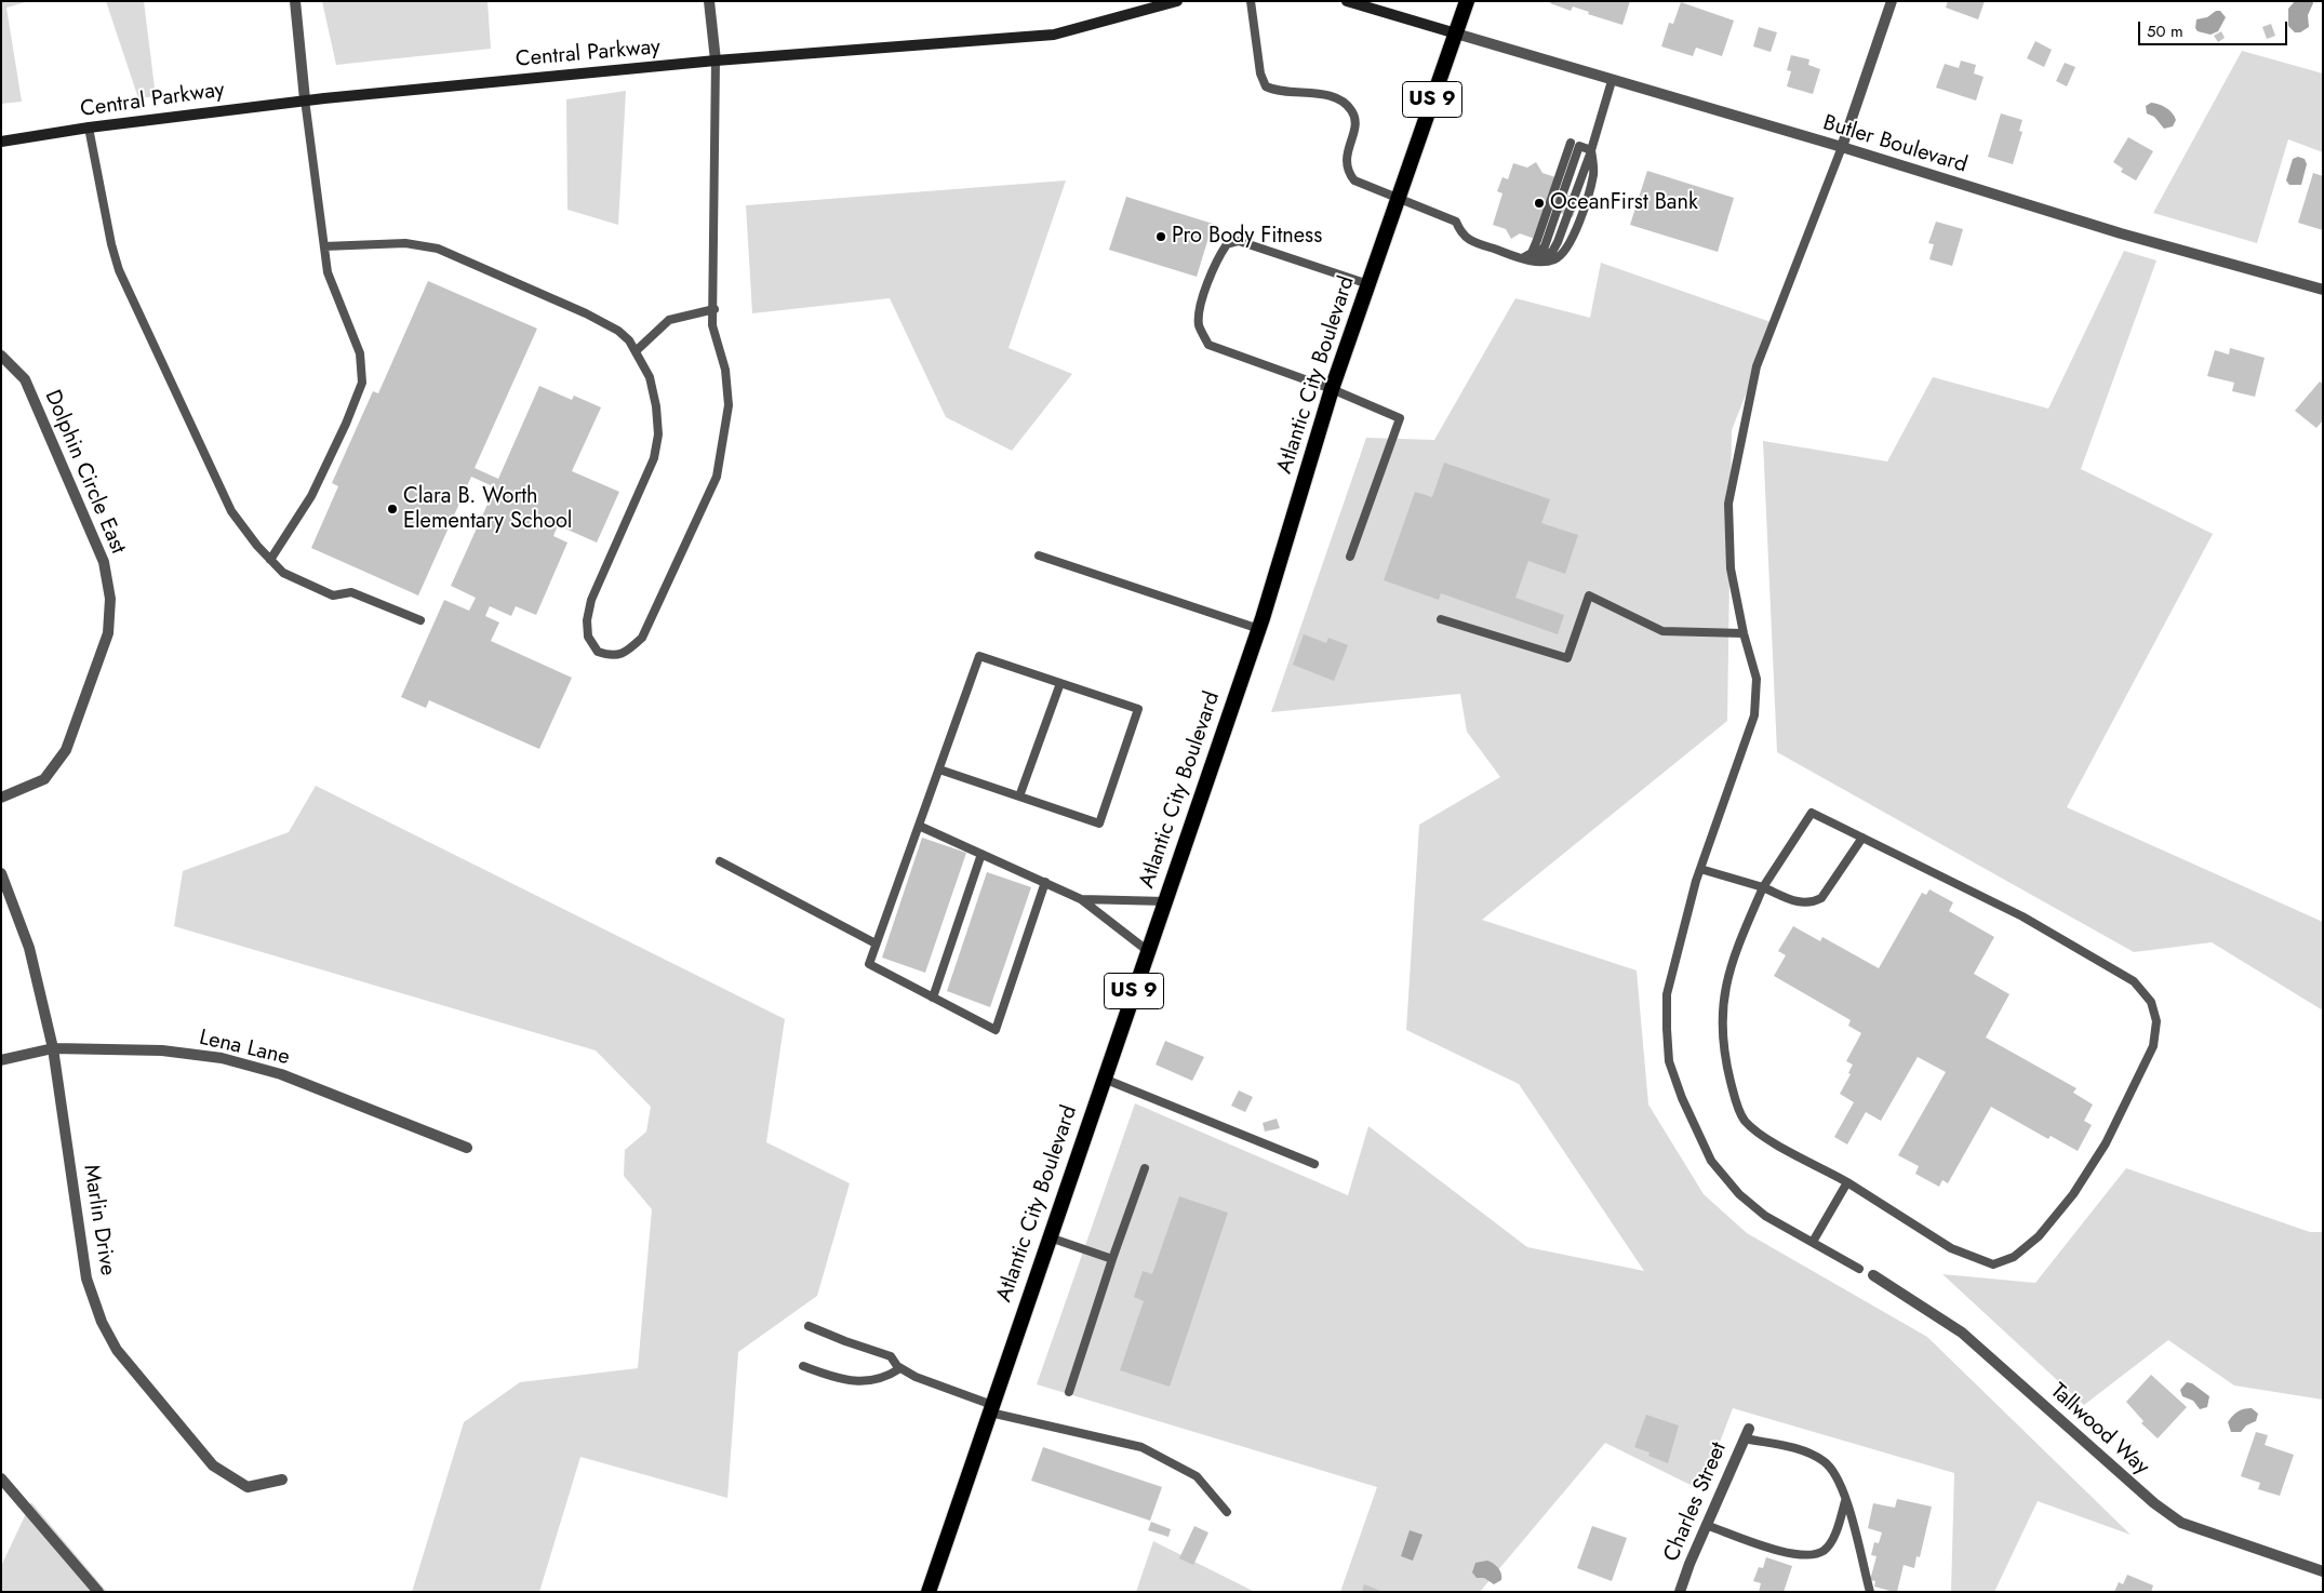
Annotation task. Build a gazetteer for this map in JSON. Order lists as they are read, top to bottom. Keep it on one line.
{"streets":{"highway":["US 9","Atlantic City Boulevard"],"main road":["Central Parkway"],"street":["Butler Boulevard","Dolphin Circle East","Lena Lane","Marlin Drive","Tallwood Way","Charles Street"]},"crossings":[["Butler Boulevard","Atlantic City Boulevard"],["Lena Lane","Marlin Drive"]],"places":["OceanFirst Bank","Pro Body Fitness","Clara B. Worth Elementary School"],"scale_bar":"50 m"}
